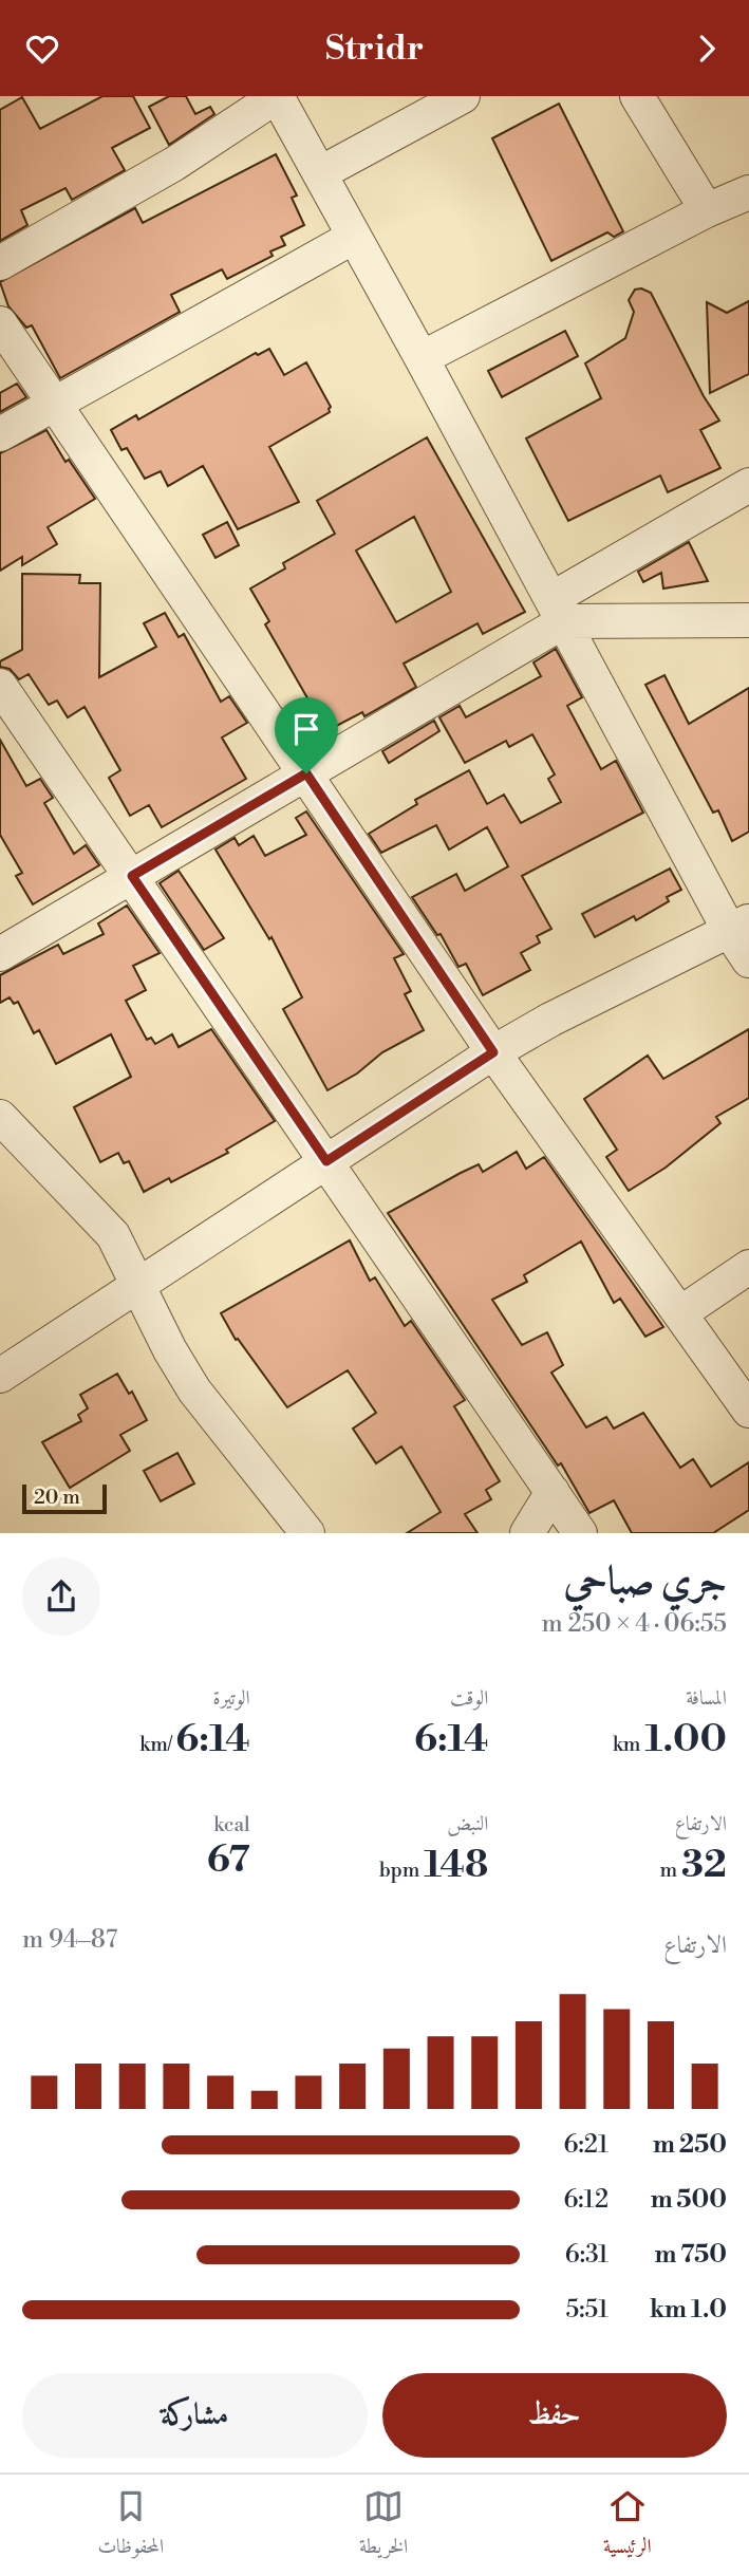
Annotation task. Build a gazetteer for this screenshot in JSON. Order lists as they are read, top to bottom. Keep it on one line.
{"scale_bar":"20 m","page":{"header":"Stridr","scale":"20 m","heading":["جري صباحي","06:55 · 4 × 250 m"],"stats":[["المسافة","1.00 km"],["الوقت","6:14"],["الوتيرة","6:14 /km"],["الارتفاع","32 m"],["النبض","148 bpm"],["kcal","67"]],"chart":["الارتفاع","87–94 m"],"list":[{"name":"250 m","note":"6:21"},{"name":"500 m","note":"6:12"},{"name":"750 m","note":"6:31"},{"name":"1.0 km","note":"5:51"}],"buttons":["حفظ","مشاركة"],"tabs":["الرئيسية","الخريطة","المحفوظات"]}}
